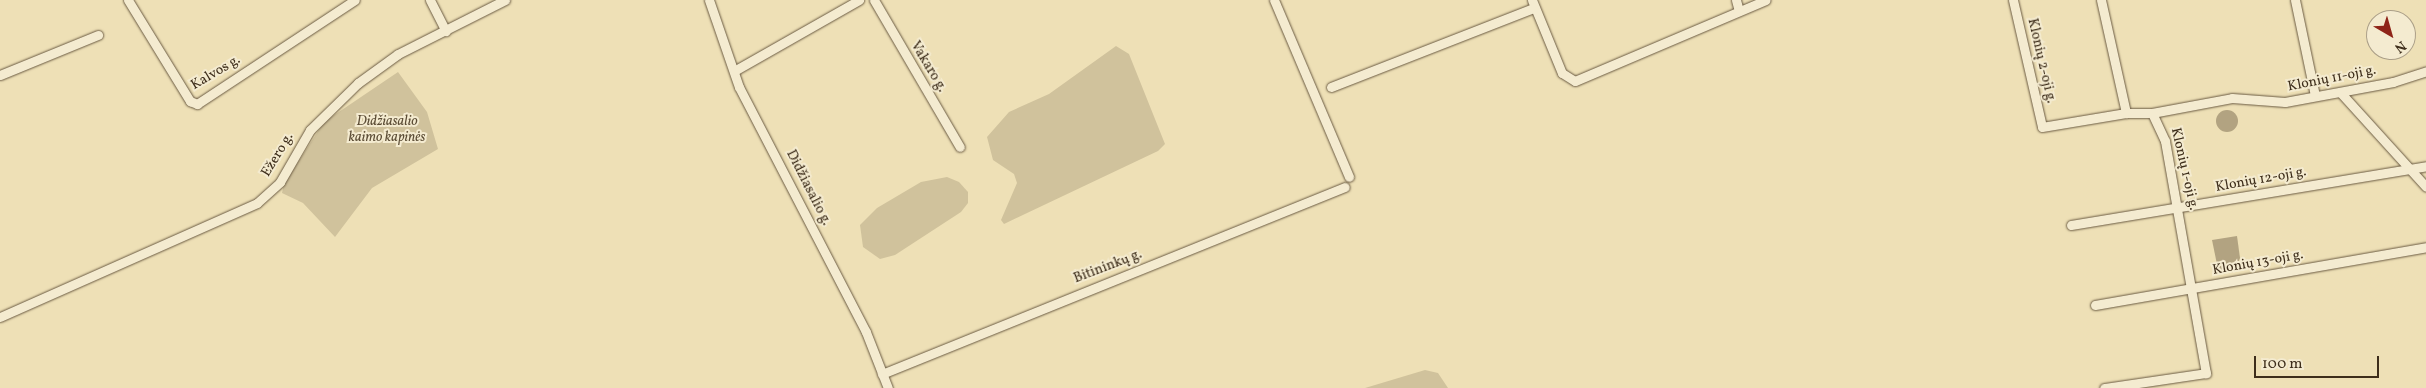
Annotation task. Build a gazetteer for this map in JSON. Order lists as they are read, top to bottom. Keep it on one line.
{"streets":{"street":["Klonių 2-oji g.","Vakaro g.","Kalvos g.","Klonių 11-oji g.","Ežero g.","Klonių 1-oji g.","Klonių 12-oji g.","Didžiasalio g.","Klonių 13-oji g.","Bitininkų g."]},"crossings":[["Klonių 11-oji g.","Klonių 1-oji g."],["Klonių 1-oji g.","Klonių 12-oji g."],["Klonių 1-oji g.","Klonių 13-oji g."],["Didžiasalio g.","Bitininkų g."]],"parks":["Didžiasalio kaimo kapinės"],"scale_bar":"100 m","north":"bottom right"}
